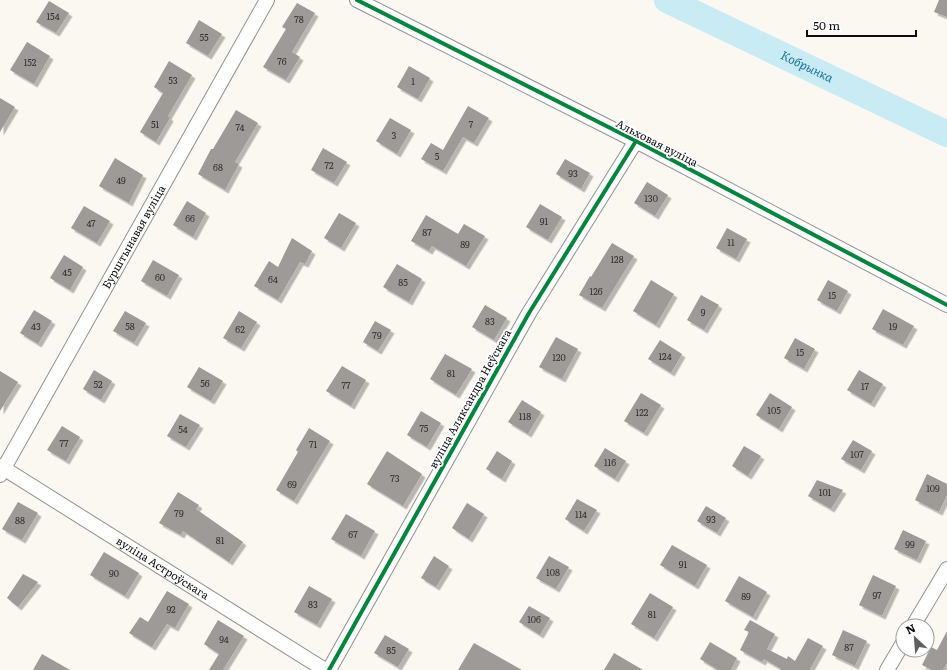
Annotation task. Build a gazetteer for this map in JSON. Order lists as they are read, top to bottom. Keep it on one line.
{"streets":{"street":["Альховая вуліца","Бурштынавая вуліца","вуліца Аляксандра Неўскага","вуліца Астроўскага"]},"crossings":[["Альховая вуліца","вуліца Аляксандра Неўскага"],["Бурштынавая вуліца","вуліца Астроўскага"]],"water":["Кобрынка"],"house_numbers":["154","78","55","76","152","53","1","51","7","74","3","5","72","68","93","49","130","66","91","47","87","11","89","128","45","60","64","85","126","15","9","83","43","58","19","62","79","15","124","120","81","56","52","77","17","105","122","118","75","54","77","71","107","116","73","69","109","101","79","114","93","88","67","81","99","91","108","90","97","89","83","92","81","106","94","87","85"],"scale_bar":"50 m","north":"top left"}
